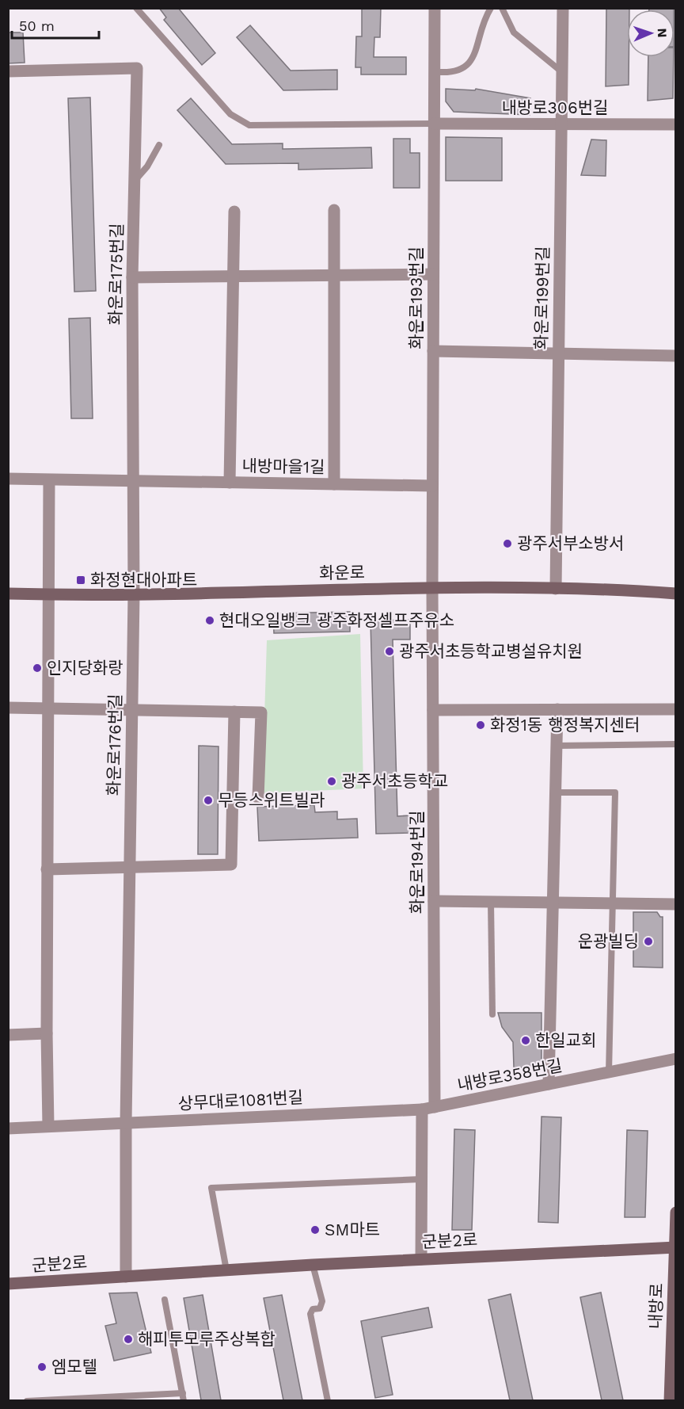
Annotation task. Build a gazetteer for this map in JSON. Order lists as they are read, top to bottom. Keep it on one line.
{"streets":{"street":["내방로306번길","화운로175번길","화운로193번길","화운로199번길","내방마을1길","화운로","화운로176번길","화운로194번길","내방로358번길","상무대로1081번길","군분2로","내방로"]},"crossings":[["내방로306번길","화운로193번길"],["내방로306번길","화운로199번길"],["화운로175번길","내방마을1길"],["화운로175번길","화운로"],["화운로175번길","화운로176번길"],["화운로193번길","내방마을1길"],["화운로193번길","화운로"],["화운로193번길","화운로194번길"],["화운로199번길","화운로"],["화운로","화운로176번길"],["화운로","화운로194번길"],["화운로176번길","상무대로1081번길"],["화운로176번길","군분2로"],["화운로194번길","내방로358번길"],["화운로194번길","상무대로1081번길"],["내방로358번길","상무대로1081번길"],["군분2로","내방로"]],"places":{"other":["광주서부소방서","현대오일뱅크 광주화정셀프주유소","광주서초등학교병설유치원","인지당화랑","화정1동 행정복지센터","광주서초등학교","무등스위트빌라","운광빌딩","한일교회","SM마트","해피투모루주상복합","엠모텔"],"transit":["화정현대아파트"]},"scale_bar":"50 m","north":"right"}
